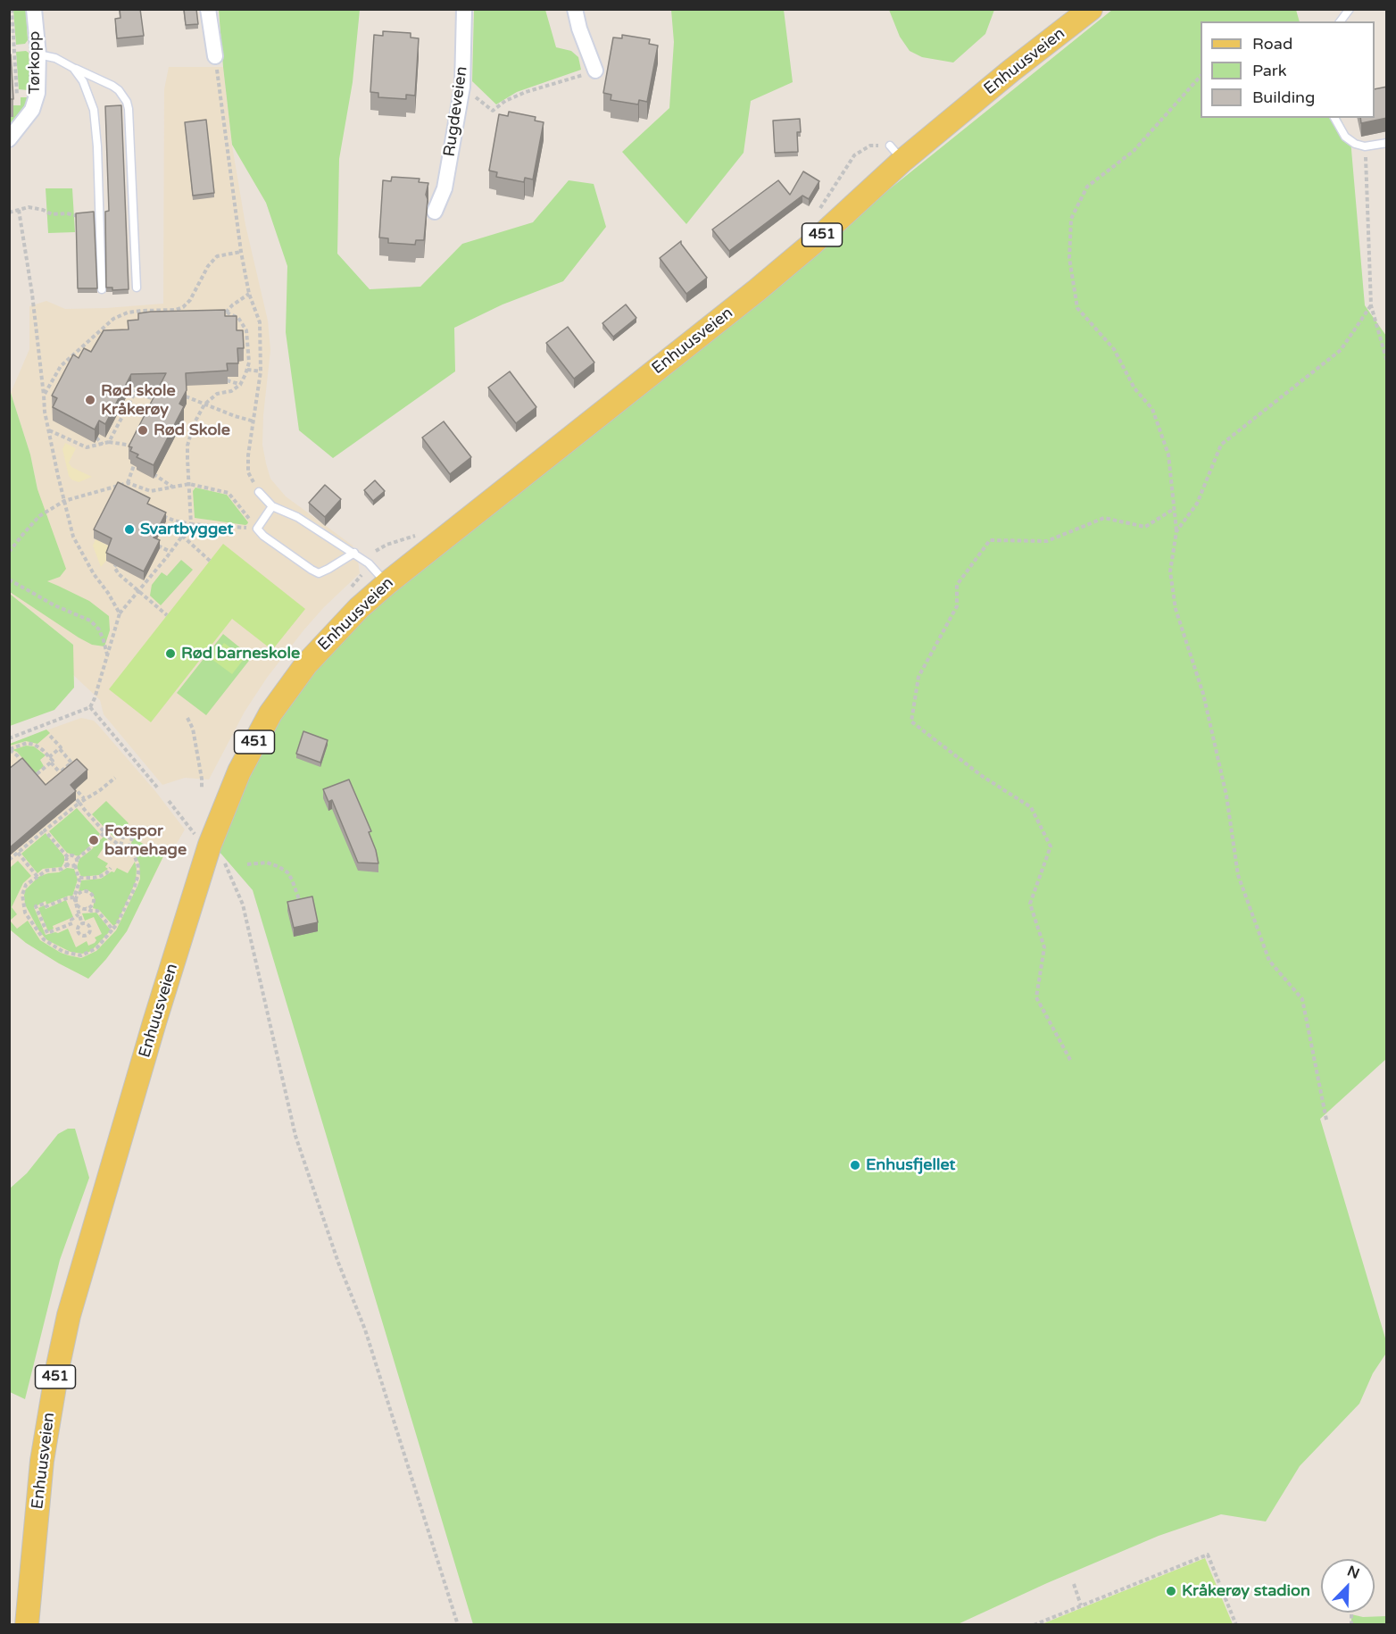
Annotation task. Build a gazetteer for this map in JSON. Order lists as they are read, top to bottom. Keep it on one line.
{"streets":{"main road":["Enhuusveien","451"],"street":["Tørkopp","Rugdeveien"]},"places":["Rød skole Kråkerøy","Rød Skole","Svartbygget","Rød barneskole","Fotspor barnehage","Enhusfjellet","Kråkerøy stadion"],"legend":["Road","Park","Building"],"north":"top right"}
